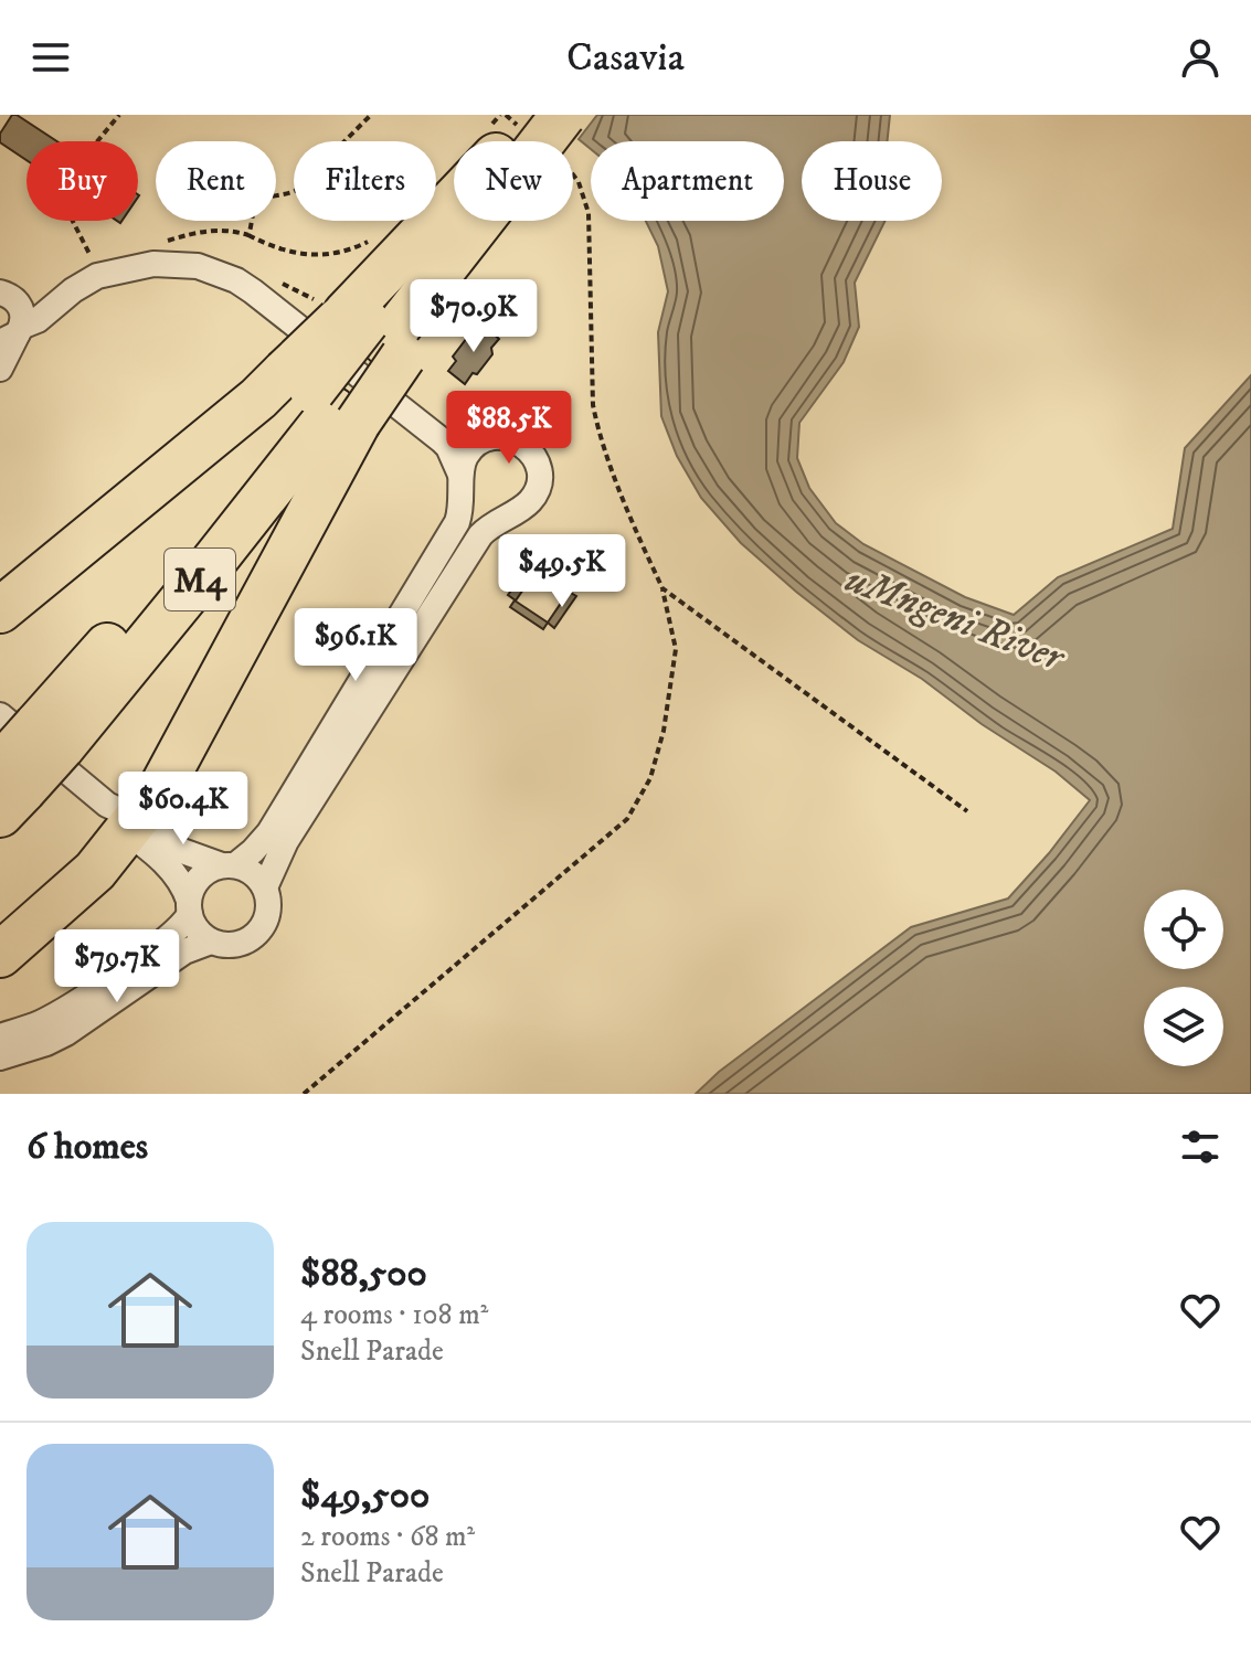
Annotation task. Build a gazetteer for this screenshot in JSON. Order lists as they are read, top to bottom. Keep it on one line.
{"streets":{"highway":["M4"]},"water":["uMngeni River"],"page":{"header":"Casavia","chip":["Buy","Rent","Filters","New","Apartment","House"],"price":["$70.9K","$88.5K","$49.5K","$96.1K","$60.4K","$79.7K"],"heading":"6 homes","list":[{"name":"$88,500","note":"4 rooms · 108 m² · Snell Parade"},{"name":"$49,500","note":"2 rooms · 68 m² · Snell Parade"}]}}
